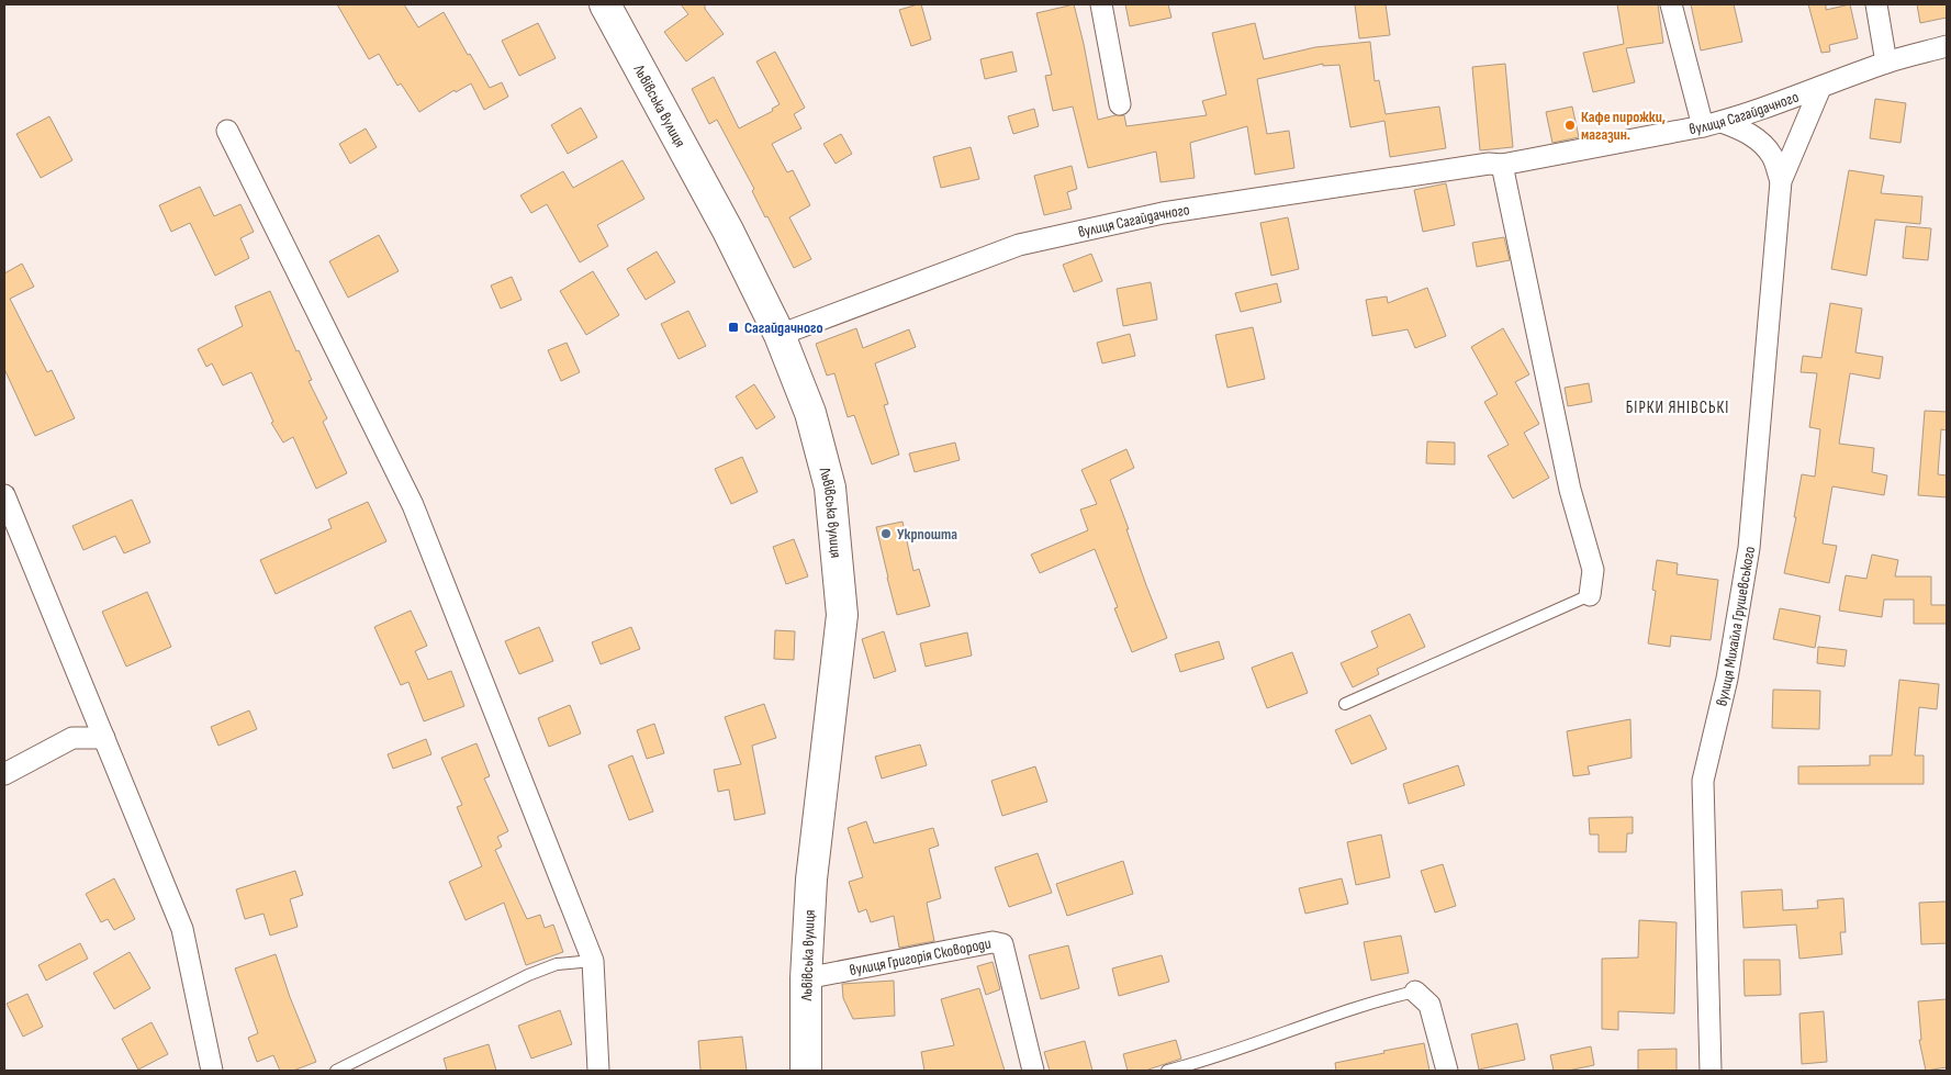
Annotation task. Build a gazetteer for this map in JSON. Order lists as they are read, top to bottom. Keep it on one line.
{"streets":{"main road":["Львівська вулиця"],"street":["вулиця Сагайдачного","вулиця Михайла Грушевського","вулиця Григорія Сковороди"]},"crossings":[["Львівська вулиця","вулиця Сагайдачного"],["Львівська вулиця","вулиця Григорія Сковороди"],["вулиця Сагайдачного","вулиця Михайла Грушевського"]],"districts":["БІРКИ ЯНІВСЬКІ"],"places":{"other":["Кафе пирожки, магазин.","Укрпошта"],"transit":["Сагайдачного"]}}
